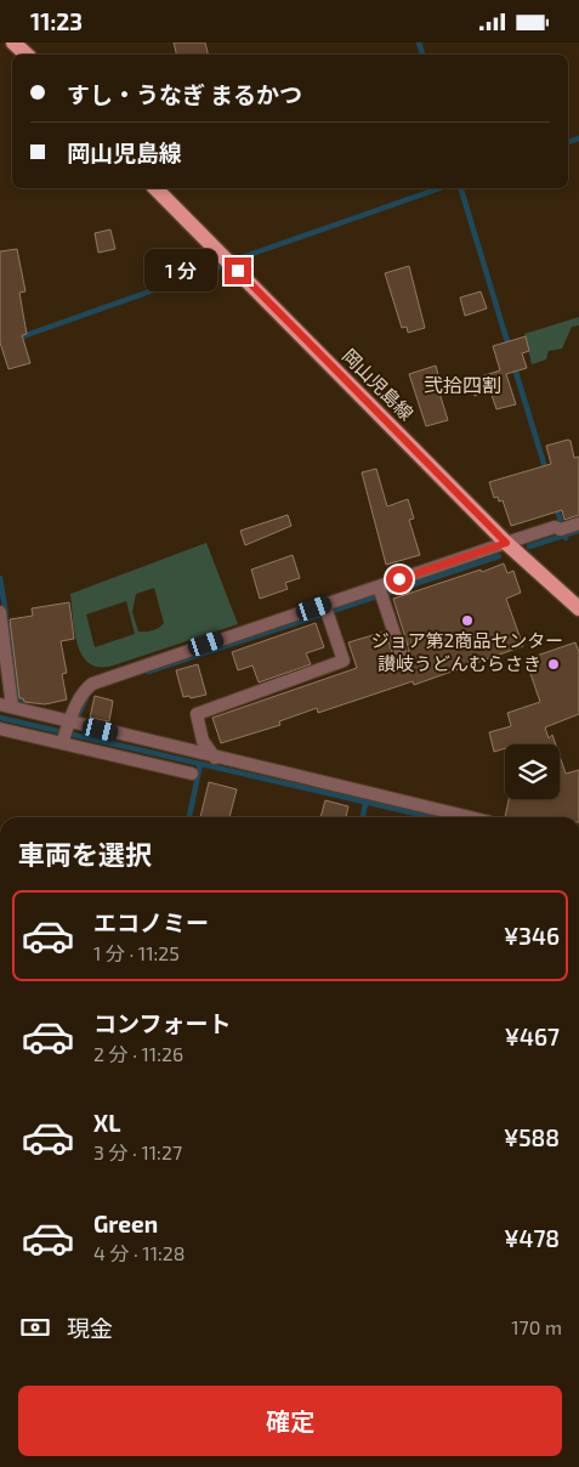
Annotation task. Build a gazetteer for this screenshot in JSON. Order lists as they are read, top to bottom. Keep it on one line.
{"streets":{"main road":["岡山児島線"]},"districts":["弐拾四割"],"places":["ジョア第2商品センター","讃岐うどんむらさき"],"page":{"status":"11:23","banner":["すし・うなぎ まるかつ","岡山児島線"],"bubble":"1 分","heading":"車両を選択","list":[{"name":"エコノミー","note":"1 分 · 11:25","value":"¥346"},{"name":"コンフォート","note":"2 分 · 11:26","value":"¥467"},{"name":"XL","note":"3 分 · 11:27","value":"¥588"},{"name":"Green","note":"4 分 · 11:28","value":"¥478"}],"pay":["現金","170 m"],"buttons":"確定"}}
